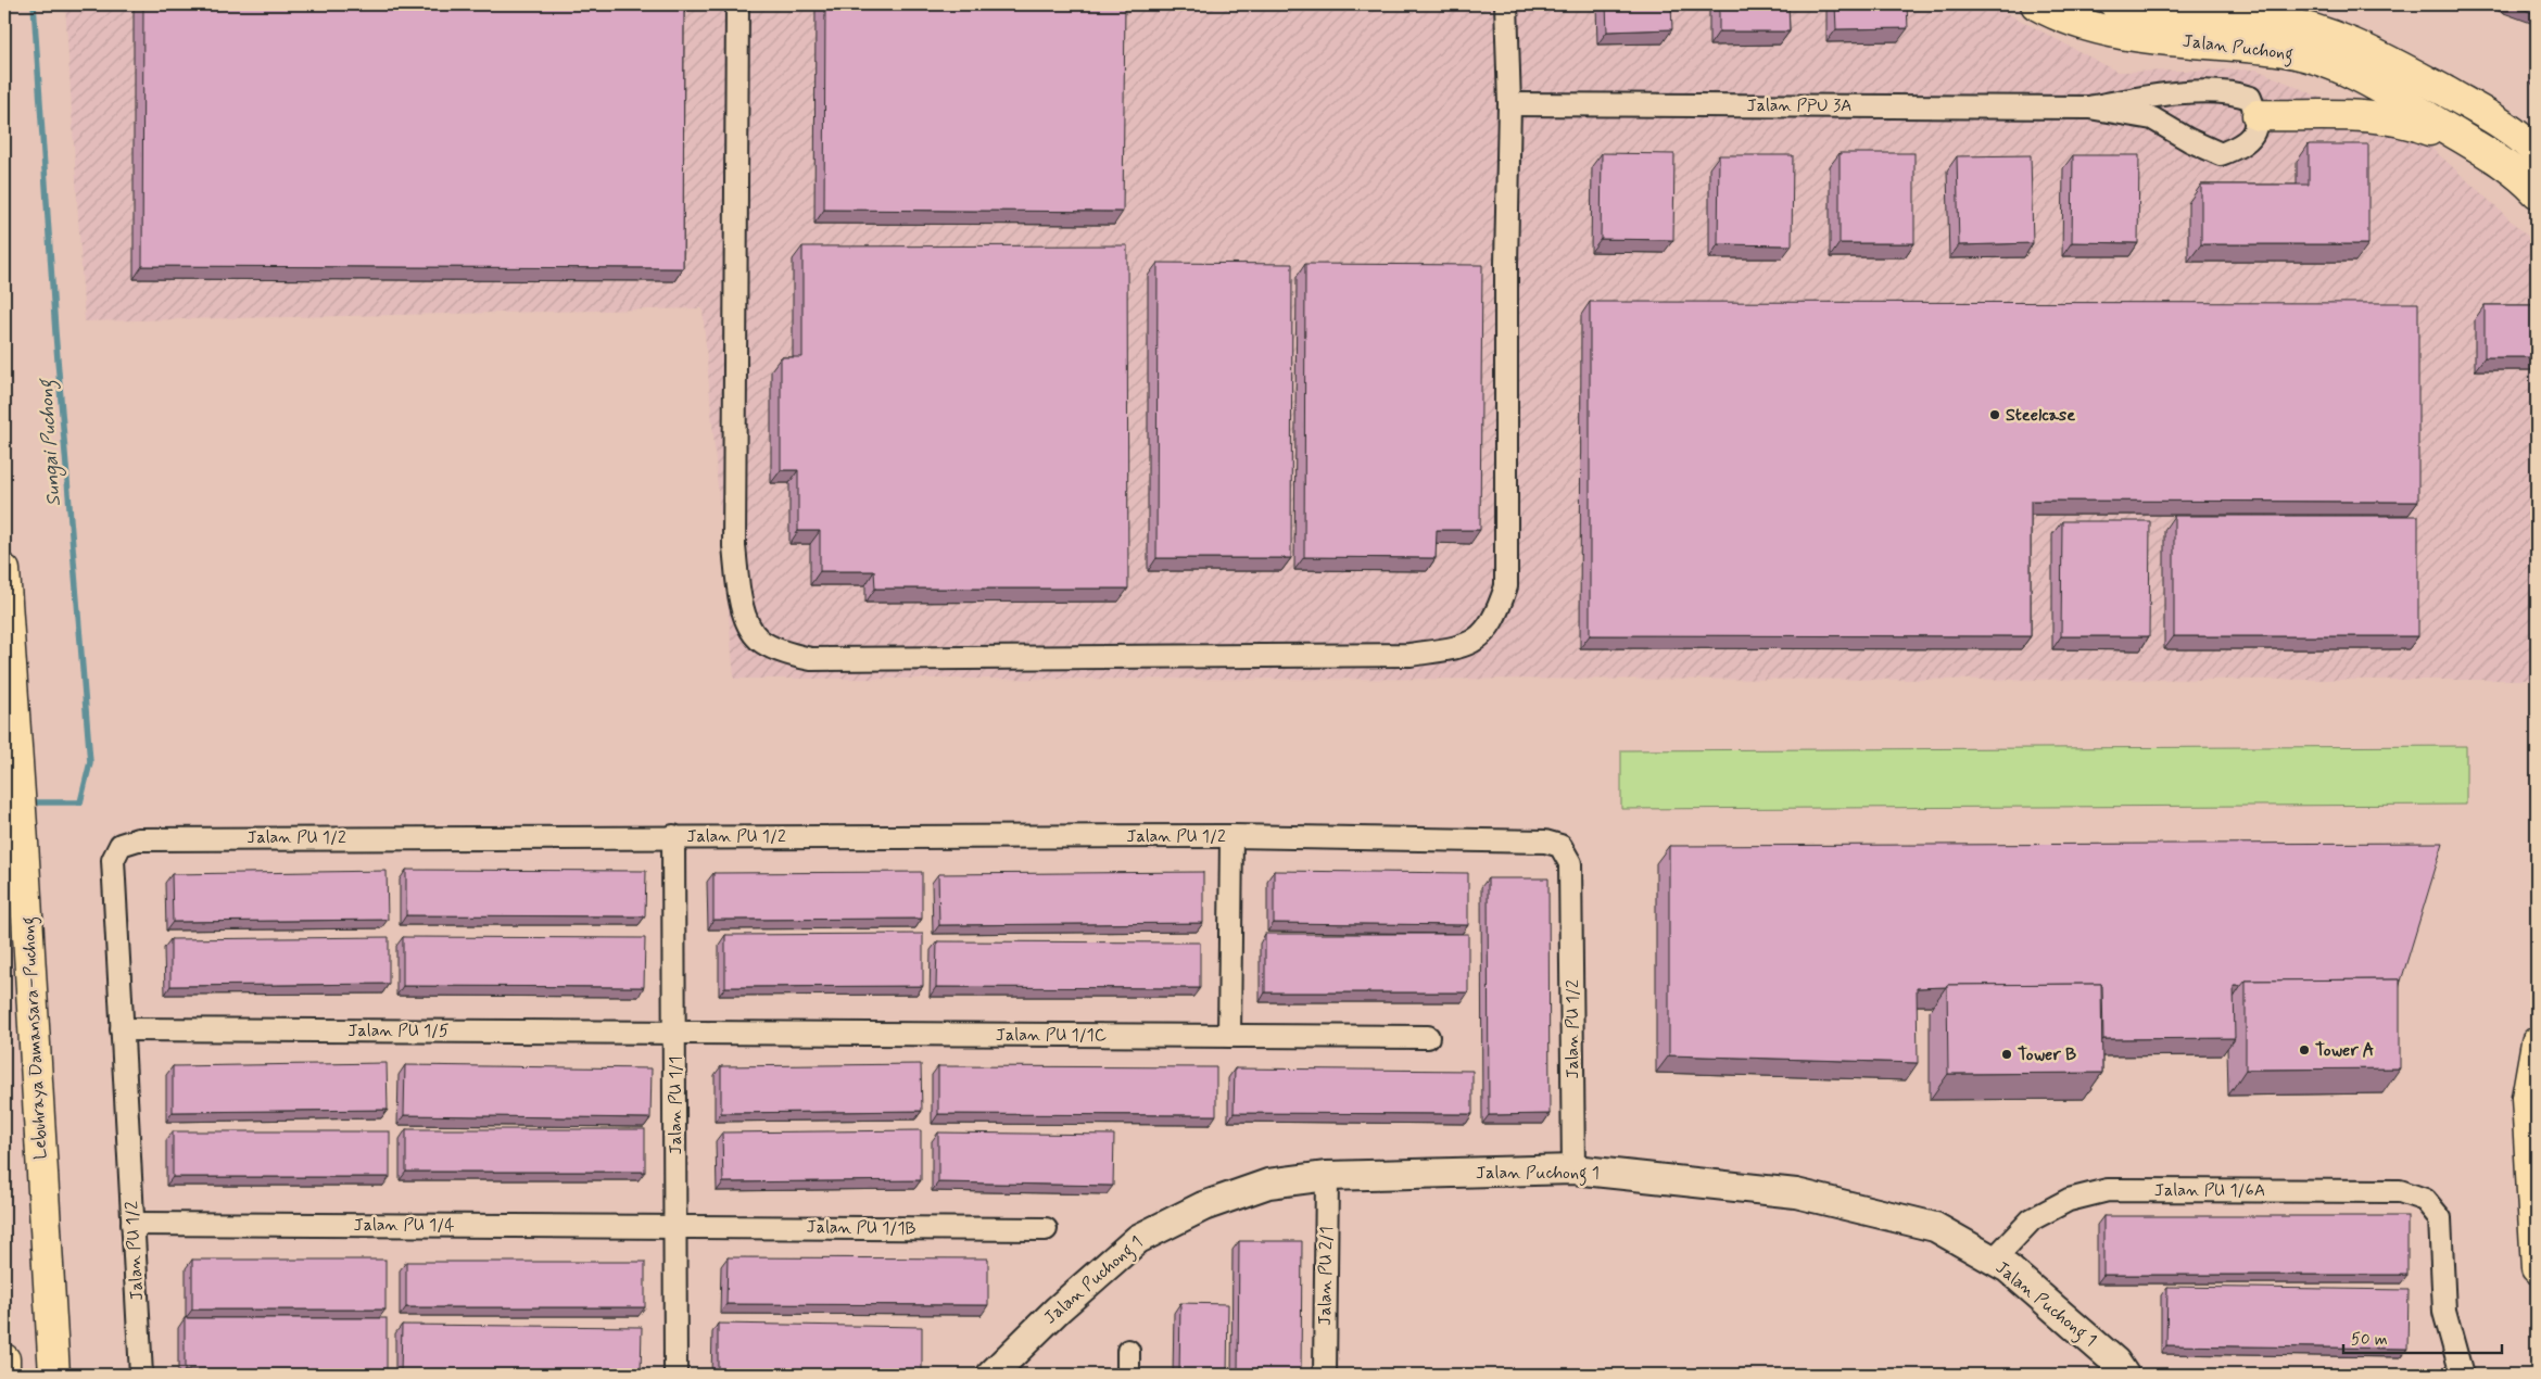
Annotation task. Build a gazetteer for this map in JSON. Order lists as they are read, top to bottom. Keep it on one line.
{"streets":{"main road":["Jalan Puchong","Lebuhraya Damansara–Puchong"],"street":["Jalan PPU 3A","Jalan PU 1/2","Jalan PU 1/5","Jalan PU 1/1C","Jalan PU 1/1","Jalan Puchong 1","Jalan PU 1/6A","Jalan PU 1/4","Jalan PU 1/1B","Jalan PU 2/1"]},"crossings":[["Jalan PU 1/2","Jalan PU 1/5"],["Jalan PU 1/2","Jalan PU 1/1"],["Jalan PU 1/2","Jalan Puchong 1"],["Jalan PU 1/2","Jalan PU 1/4"],["Jalan PU 1/5","Jalan PU 1/1C"],["Jalan PU 1/5","Jalan PU 1/1"],["Jalan PU 1/1C","Jalan PU 1/1"],["Jalan PU 1/1","Jalan PU 1/4"],["Jalan PU 1/1","Jalan PU 1/1B"],["Jalan Puchong 1","Jalan PU 1/6A"],["Jalan Puchong 1","Jalan PU 2/1"],["Jalan PU 1/4","Jalan PU 1/1B"]],"water":["Sungai Puchong"],"places":["Steelcase","Tower A","Tower B"],"scale_bar":"50 m"}
